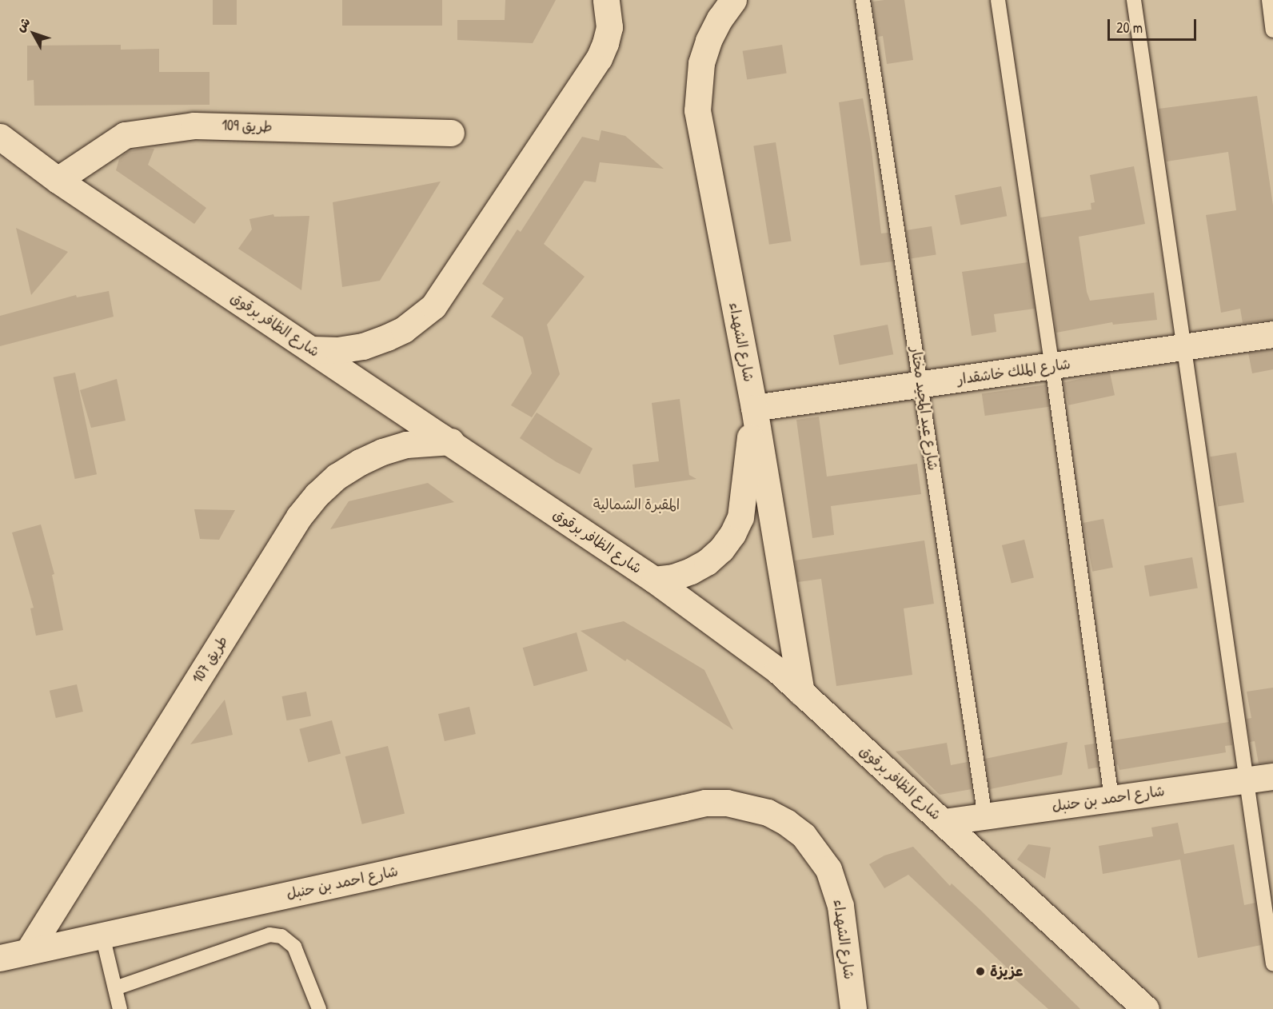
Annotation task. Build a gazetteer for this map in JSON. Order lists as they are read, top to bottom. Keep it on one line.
{"streets":{"street":["طريق 109","شارع الظافر برقوق","شارع الشهداء","شارع الملك خاشقدار","طريق 107","شارع احمد بن حنبل"],"lane":["شارع عبد المجيد مختار"]},"crossings":[["طريق 109","شارع الظافر برقوق"],["شارع الظافر برقوق","شارع الشهداء"],["شارع الظافر برقوق","طريق 107"],["شارع الظافر برقوق","شارع احمد بن حنبل"],["شارع الشهداء","شارع الملك خاشقدار"],["شارع الشهداء","شارع احمد بن حنبل"],["شارع الملك خاشقدار","شارع عبد المجيد مختار"],["شارع عبد المجيد مختار","شارع احمد بن حنبل"],["طريق 107","شارع احمد بن حنبل"]],"parks":["المقبرة الشمالية"],"places":["عزيزة"],"scale_bar":"20 m","north":"top left"}
